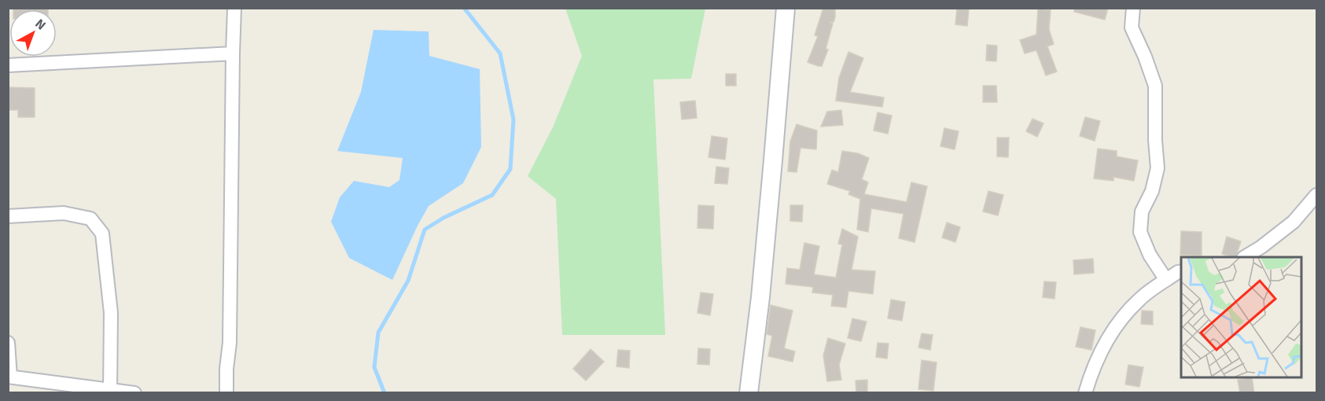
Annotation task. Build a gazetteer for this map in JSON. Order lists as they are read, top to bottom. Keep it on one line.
{"north":"top right"}
